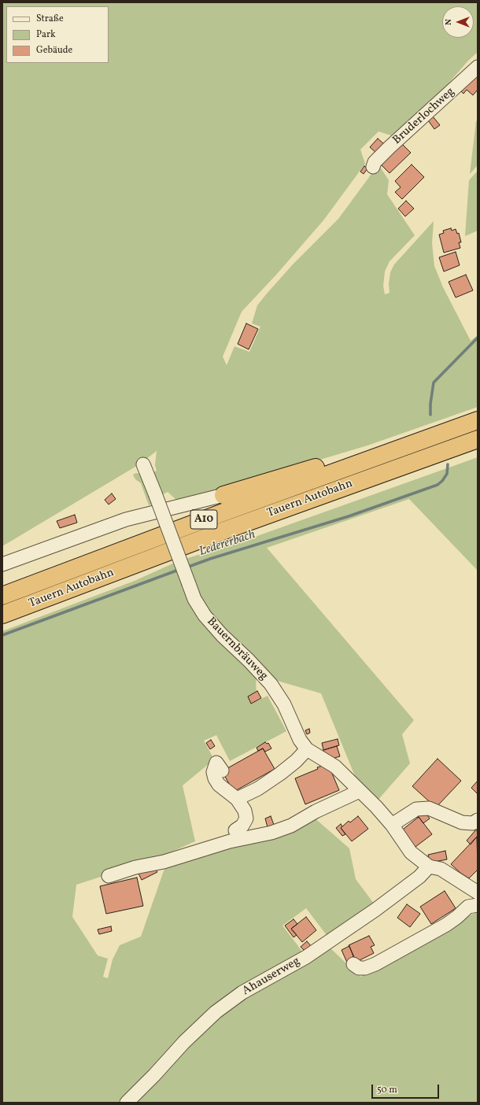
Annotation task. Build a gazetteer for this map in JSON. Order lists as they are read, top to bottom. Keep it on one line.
{"streets":{"highway":["Tauern Autobahn","A10"],"street":["Bruderlochweg","Bauernbräuweg","Ahauserweg"]},"crossings":[["Bauernbräuweg","Ahauserweg"]],"water":["Ledererbach"],"legend":["Straße","Park","Gebäude"],"scale_bar":"50 m","north":"left"}
